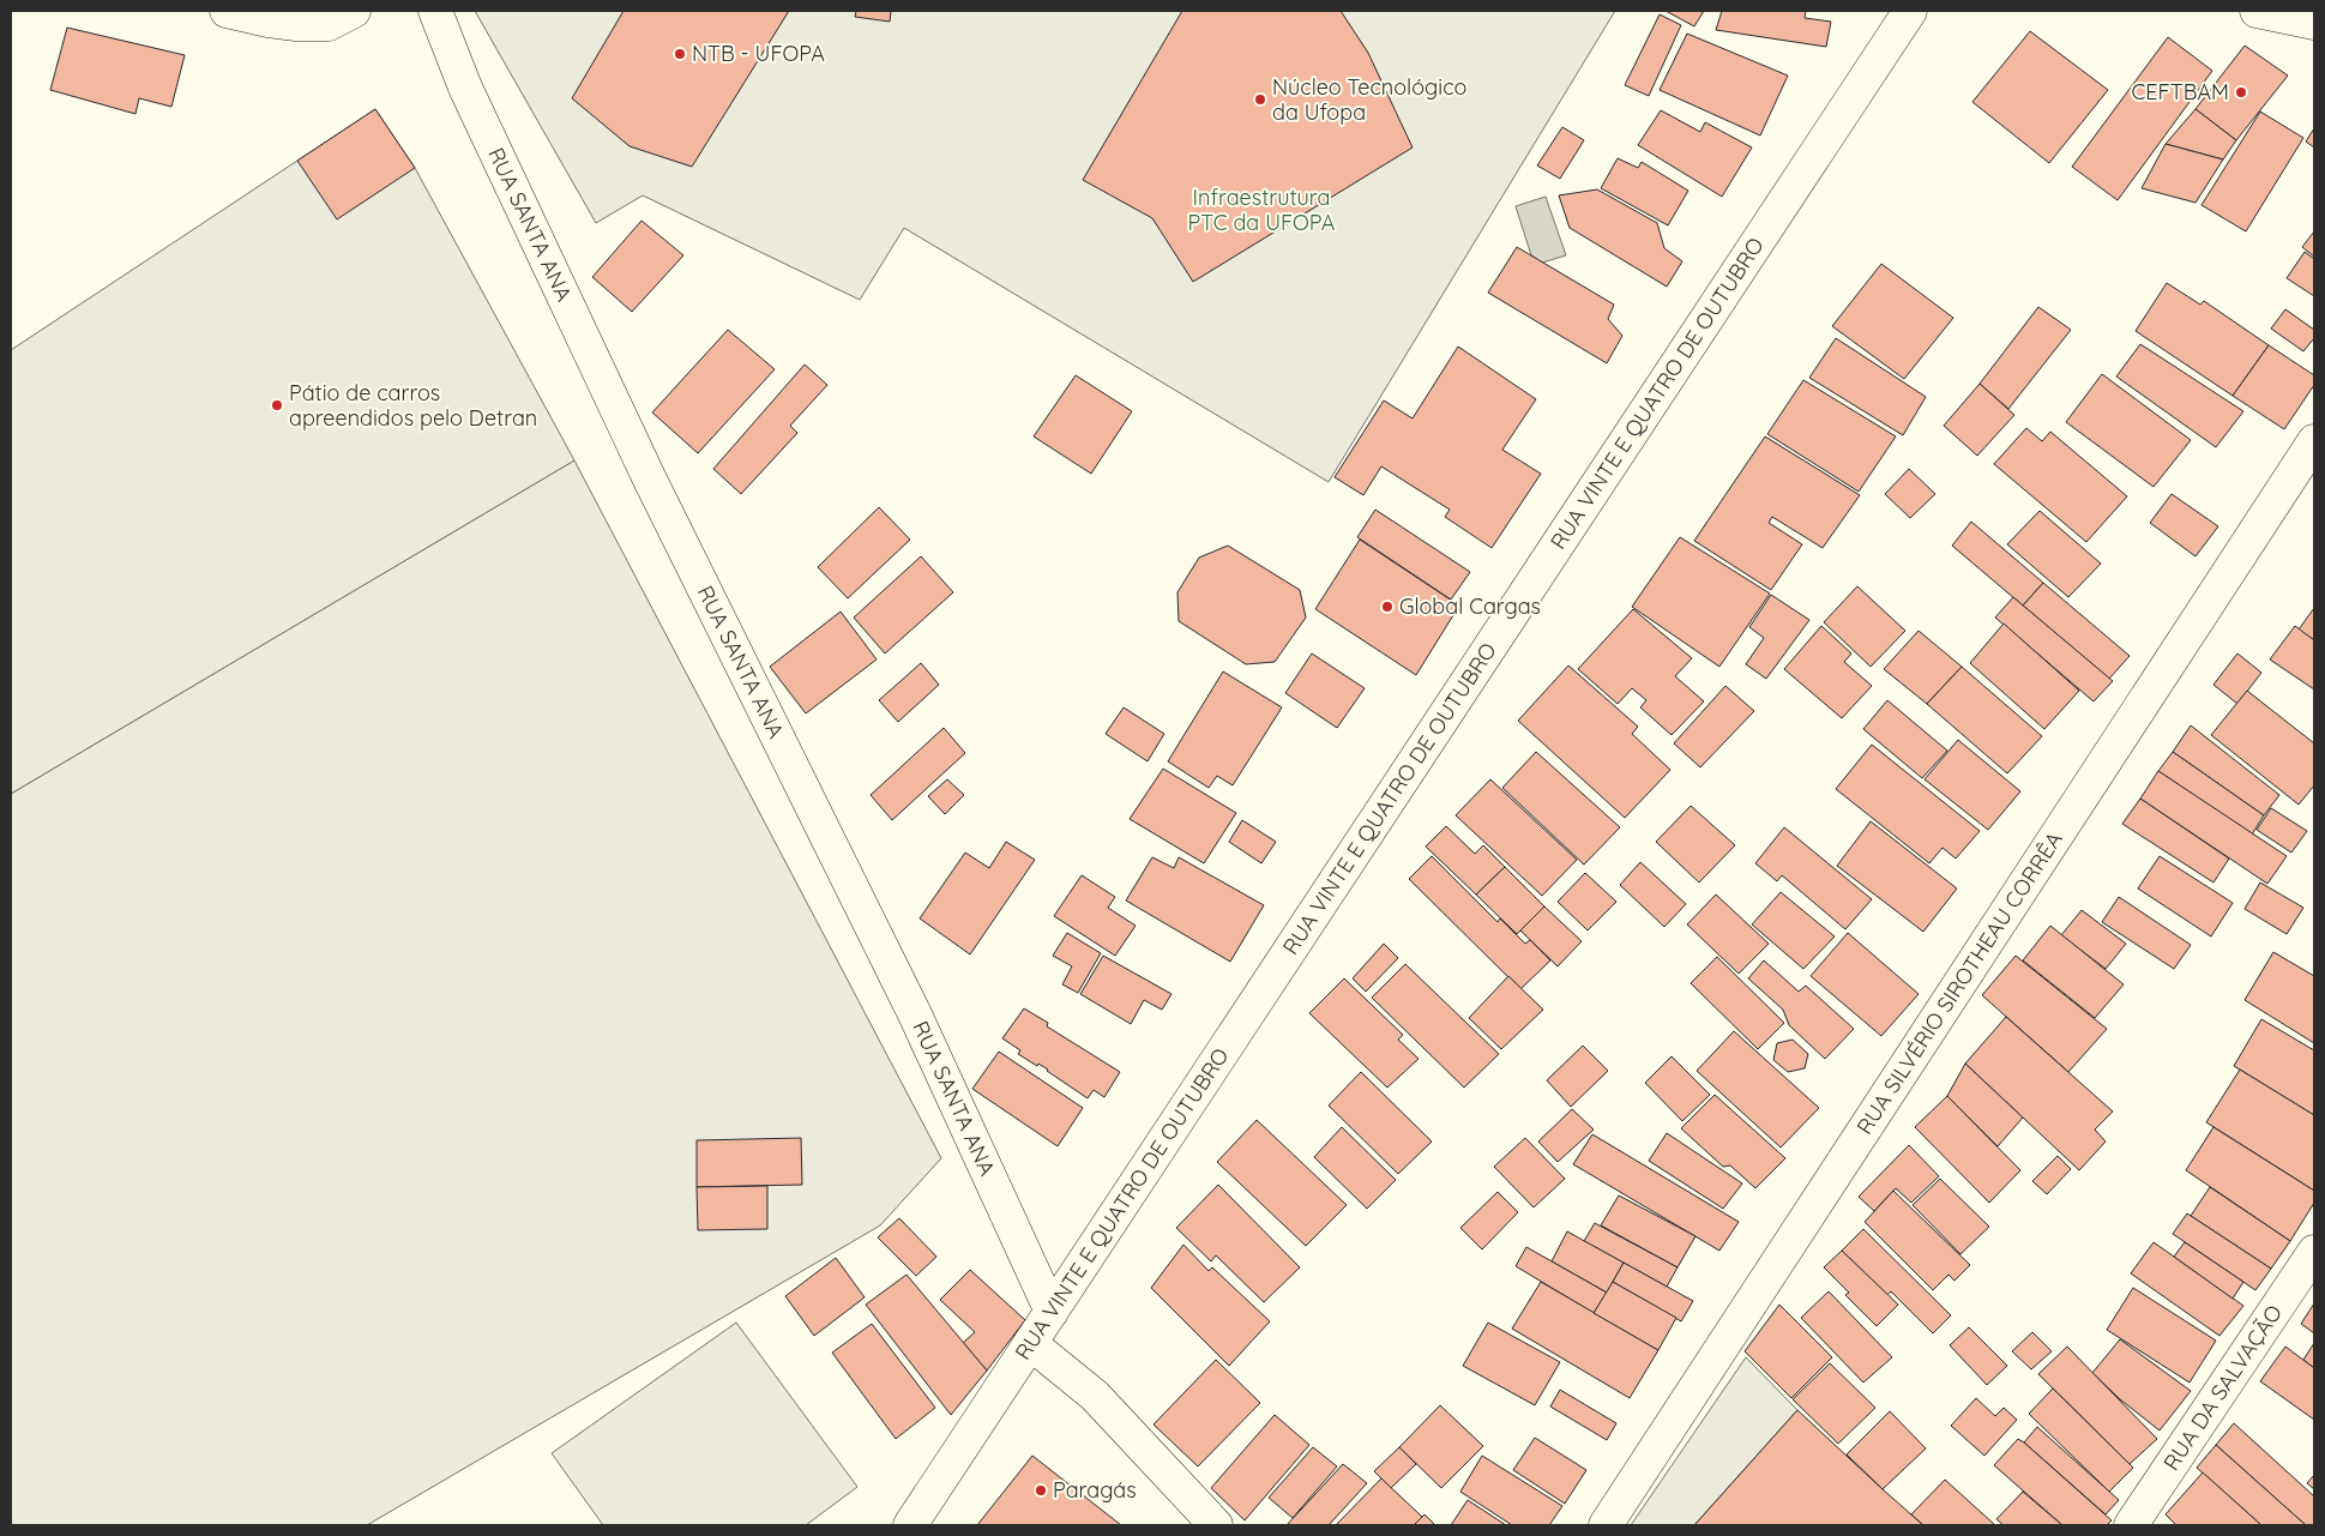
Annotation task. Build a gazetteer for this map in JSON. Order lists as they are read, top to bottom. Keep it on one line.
{"streets":{"street":["RUA SANTA ANA","RUA VINTE E QUATRO DE OUTUBRO","RUA SILVÉRIO SIROTHEAU CORRÊA","RUA DA SALVAÇÃO"]},"crossings":[["RUA SANTA ANA","RUA VINTE E QUATRO DE OUTUBRO"]],"parks":["Infraestrutura PTC da UFOPA"],"places":["NTB - UFOPA","CEFTBAM","Núcleo Tecnológico da Ufopa","Pátio de carros apreendidos pelo Detran","Global Cargas","Paragás"]}
